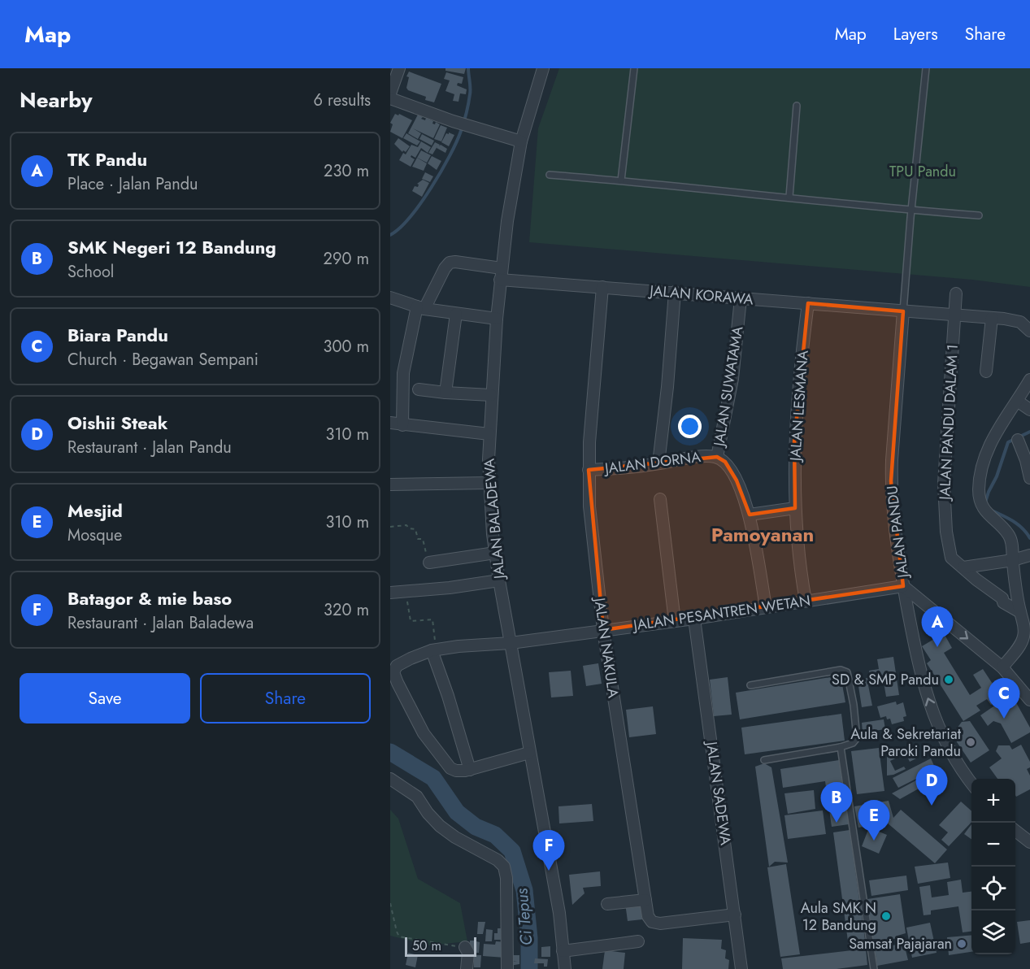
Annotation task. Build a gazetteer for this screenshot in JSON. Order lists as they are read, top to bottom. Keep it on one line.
{"streets":{"street":["JALAN KORAWA","JALAN SUWATAMA","JALAN LESMANA","JALAN PANDU DALAM 1","JALAN DORNA","JALAN BALADEWA","JALAN PANDU","JALAN PESANTREN WETAN","JALAN NAKULA","JALAN SADEWA"]},"crossings":[["JALAN KORAWA","JALAN SUWATAMA"],["JALAN KORAWA","JALAN LESMANA"],["JALAN KORAWA","JALAN BALADEWA"],["JALAN KORAWA","JALAN PANDU"],["JALAN KORAWA","JALAN NAKULA"],["JALAN SUWATAMA","JALAN DORNA"],["JALAN SUWATAMA","JALAN PESANTREN WETAN"],["JALAN LESMANA","JALAN PESANTREN WETAN"],["JALAN DORNA","JALAN NAKULA"],["JALAN BALADEWA","JALAN PESANTREN WETAN"],["JALAN PANDU","JALAN PESANTREN WETAN"],["JALAN PESANTREN WETAN","JALAN NAKULA"],["JALAN PESANTREN WETAN","JALAN SADEWA"],["JALAN NAKULA","JALAN SADEWA"]],"one_way":["JALAN PANDU"],"districts":["Pamoyanan"],"water":["Ci Tepus"],"parks":["TPU Pandu"],"places":["SD & SMP Pandu","Aula & Sekretariat Paroki Pandu","Aula SMK N 12 Bandung","Samsat Pajajaran"],"scale_bar":"50 m","page":{"header":"Map","nav":["Map","Layers","Share"],"heading":["Nearby","6 results"],"list":[{"mark":"A","name":"TK Pandu","note":"Place · Jalan Pandu","value":"230 m"},{"mark":"B","name":"SMK Negeri 12 Bandung","note":"School","value":"290 m"},{"mark":"C","name":"Biara Pandu","note":"Church · Begawan Sempani","value":"300 m"},{"mark":"D","name":"Oishii Steak","note":"Restaurant · Jalan Pandu","value":"310 m"},{"mark":"E","name":"Mesjid","note":"Mosque","value":"310 m"},{"mark":"F","name":"Batagor & mie baso","note":"Restaurant · Jalan Baladewa","value":"320 m"}],"pins":["A","C","D","B","E","F"],"buttons":["Save","Share"],"map_buttons":["+","−"],"scale":"50 m"}}
